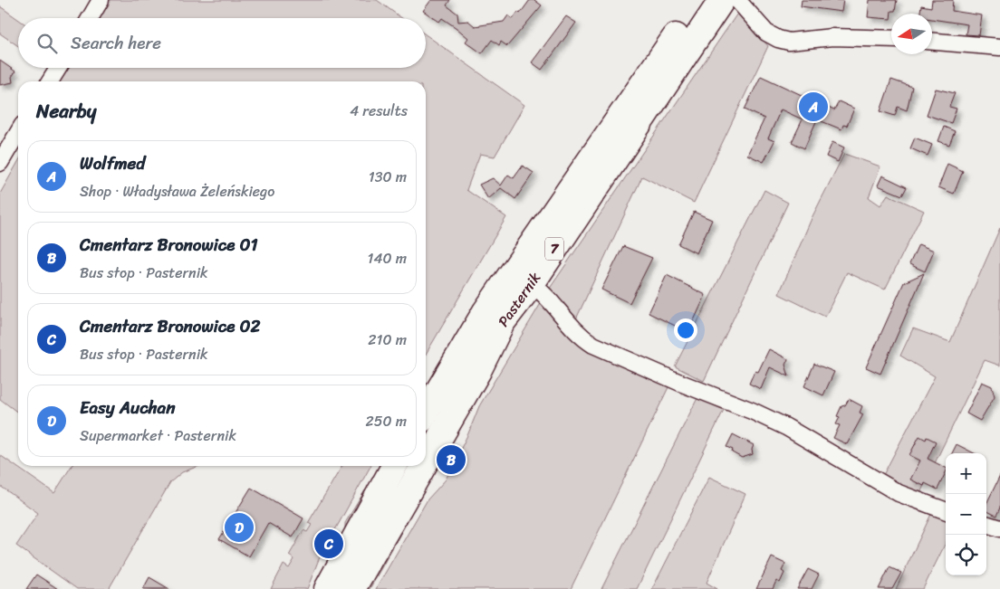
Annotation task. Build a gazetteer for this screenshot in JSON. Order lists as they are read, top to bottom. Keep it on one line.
{"streets":{"main road":["7","Pasternik"]},"north":"left","page":{"search":"Search here","heading":["Nearby","4 results"],"pins":["A","B","D","C"],"list":[{"mark":"A","name":"Wolfmed","note":"Shop · Władysława Żeleńskiego","value":"130 m"},{"mark":"B","name":"Cmentarz Bronowice 01","note":"Bus stop · Pasternik","value":"140 m"},{"mark":"C","name":"Cmentarz Bronowice 02","note":"Bus stop · Pasternik","value":"210 m"},{"mark":"D","name":"Easy Auchan","note":"Supermarket · Pasternik","value":"250 m"}],"map_buttons":["+","−"]}}
